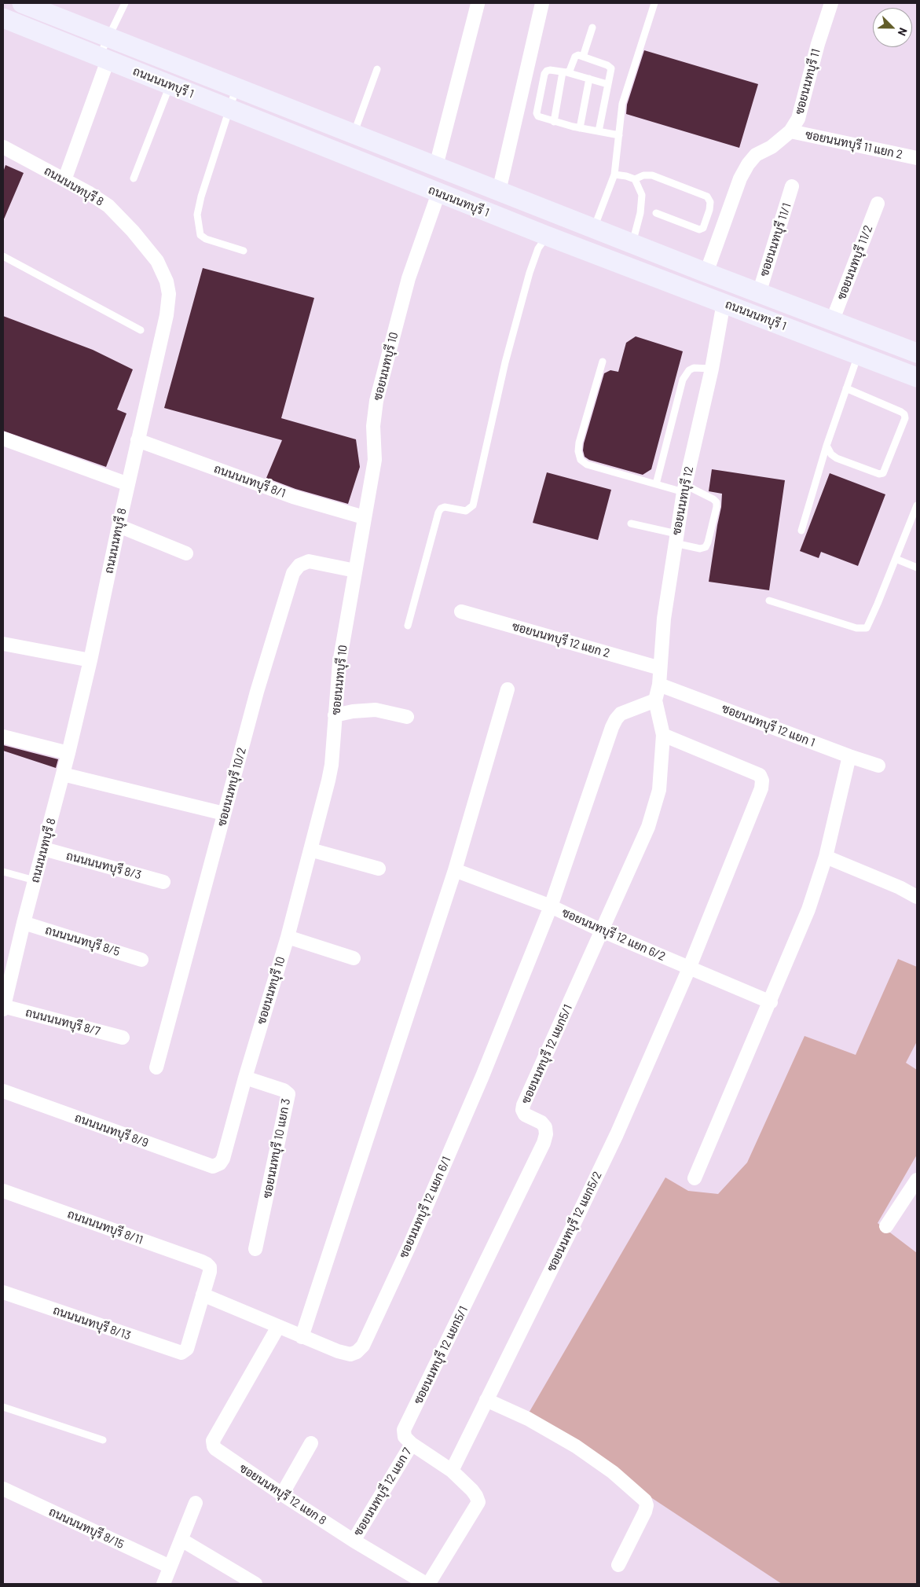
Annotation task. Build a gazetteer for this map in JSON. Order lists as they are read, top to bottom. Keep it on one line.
{"streets":{"main road":["ถนนนนทบุรี 1"],"street":["ซอยนนทบุรี 11","ซอยนนทบุรี 11 แยก 2","ถนนนนทบุรี 8","ซอยนนทบุรี 11/1","ซอยนนทบุรี 11/2","ซอยนนทบุรี 10","ถนนนนทบุรี 8/1","ซอยนนทบุรี 12","ซอยนนทบุรี 12 แยก 2","ซอยนนทบุรี 12 แยก 1","ซอยนนทบุรี 10/2","ถนนนนทบุรี 8/3","ซอยนนทบุรี 12 แยก 6/2","ถนนนนทบุรี 8/5","ถนนนนทบุรี 8/7","ซอยนนทบุรี 12 แยก5/1","ถนนนนทบุรี 8/9","ซอยนนทบุรี 10 แยก 3","ซอยนนทบุรี 12 แยก 6/1","ซอยนนทบุรี 12 แยก5/2","ถนนนนทบุรี 8/11","ถนนนนทบุรี 8/13","ซอยนนทบุรี 12 แยก 7","ซอยนนทบุรี 12 แยก 8","ถนนนนทบุรี 8/15"]},"crossings":[["ซอยนนทบุรี 11","ถนนนนทบุรี 1"],["ซอยนนทบุรี 11","ซอยนนทบุรี 11 แยก 2"],["ถนนนนทบุรี 1","ซอยนนทบุรี 11/1"],["ถนนนนทบุรี 1","ซอยนนทบุรี 11/2"],["ถนนนนทบุรี 1","ซอยนนทบุรี 10"],["ถนนนนทบุรี 1","ซอยนนทบุรี 12"],["ถนนนนทบุรี 8","ถนนนนทบุรี 8/1"],["ถนนนนทบุรี 8","ถนนนนทบุรี 8/3"],["ถนนนนทบุรี 8","ถนนนนทบุรี 8/5"],["ถนนนนทบุรี 8","ถนนนนทบุรี 8/7"],["ซอยนนทบุรี 10","ถนนนนทบุรี 8/1"],["ซอยนนทบุรี 10","ซอยนนทบุรี 10/2"],["ซอยนนทบุรี 10","ถนนนนทบุรี 8/9"],["ซอยนนทบุรี 10","ซอยนนทบุรี 10 แยก 3"],["ซอยนนทบุรี 12","ซอยนนทบุรี 12 แยก 2"],["ซอยนนทบุรี 12","ซอยนนทบุรี 12 แยก 1"],["ซอยนนทบุรี 12","ซอยนนทบุรี 12 แยก5/1"],["ซอยนนทบุรี 12 แยก 6/2","ซอยนนทบุรี 12 แยก5/1"],["ซอยนนทบุรี 12 แยก 6/2","ซอยนนทบุรี 12 แยก 6/1"],["ซอยนนทบุรี 12 แยก 6/2","ซอยนนทบุรี 12 แยก5/2"],["ซอยนนทบุรี 12 แยก5/1","ซอยนนทบุรี 12 แยก5/2"],["ซอยนนทบุรี 12 แยก5/1","ซอยนนทบุรี 12 แยก 7"],["ซอยนนทบุรี 12 แยก 6/1","ถนนนนทบุรี 8/11"],["ซอยนนทบุรี 12 แยก 6/1","ถนนนนทบุรี 8/13"],["ซอยนนทบุรี 12 แยก 6/1","ซอยนนทบุรี 12 แยก 8"],["ถนนนนทบุรี 8/11","ถนนนนทบุรี 8/13"],["ซอยนนทบุรี 12 แยก 7","ซอยนนทบุรี 12 แยก 8"]],"north":"bottom right"}
